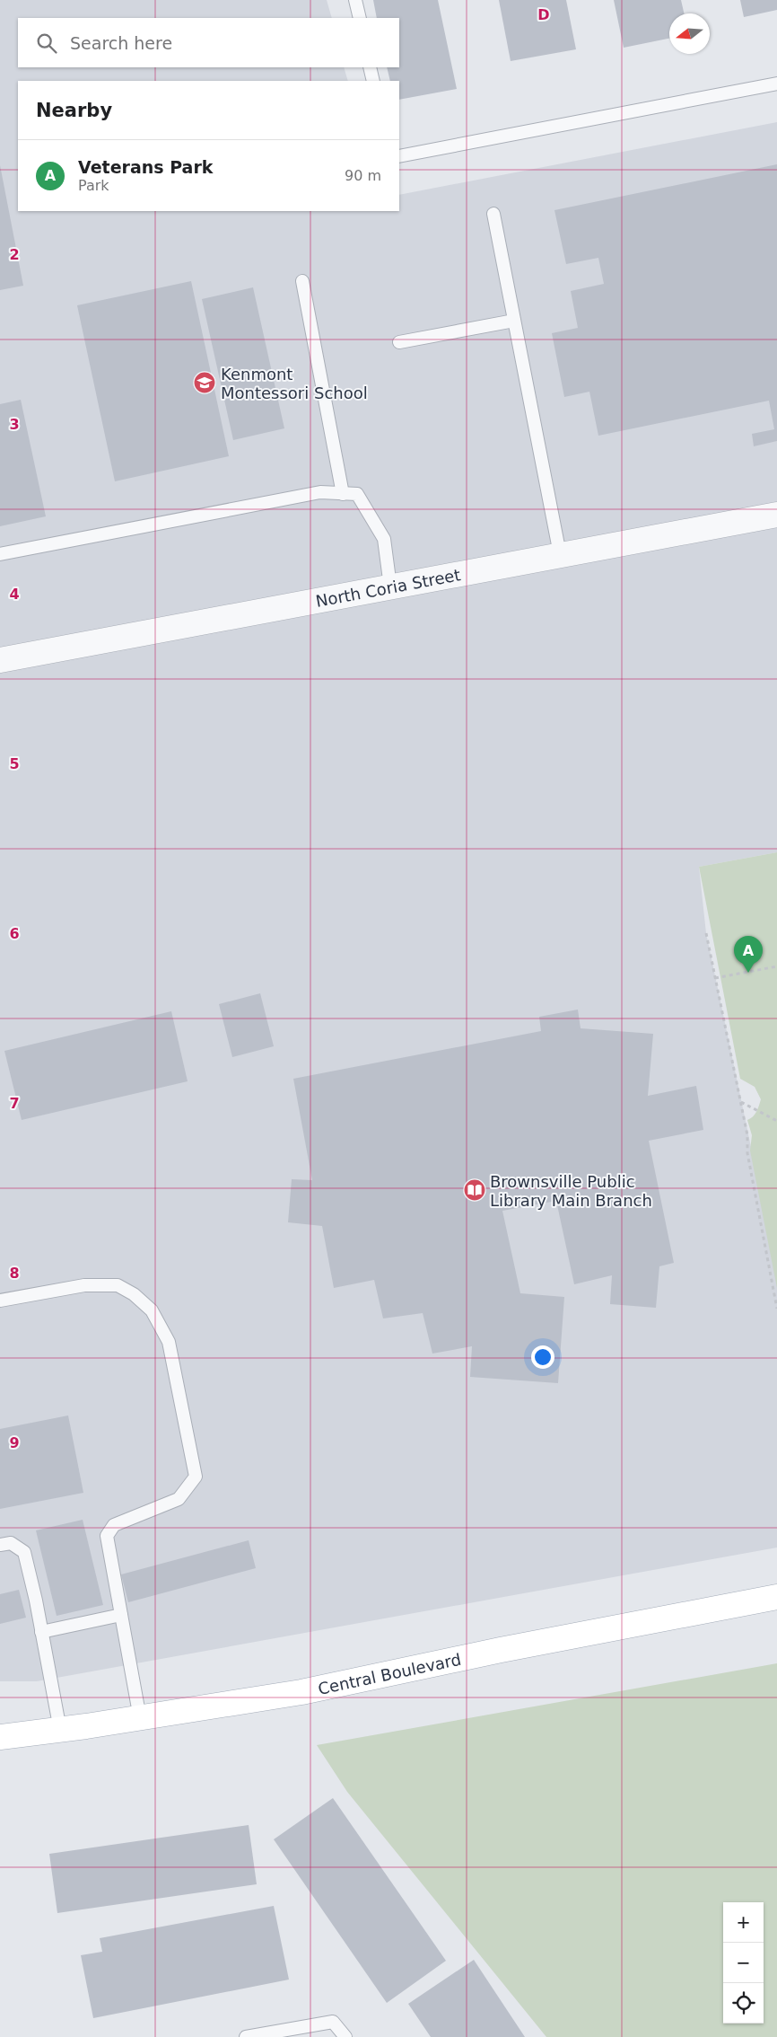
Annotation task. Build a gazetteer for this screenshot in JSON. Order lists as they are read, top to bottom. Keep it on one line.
{"streets":{"main road":["Central Boulevard"],"street":["North Coria Street"]},"places":{"school or university":["Kenmont Montessori School"],"library":["Brownsville Public Library Main Branch"]},"north":"left","page":{"search":"Search here","heading":"Nearby","list":[{"mark":"A","name":"Veterans Park","note":"Park","value":"90 m"}],"pins":"A","map_buttons":["+","−"]},"grid":{"columns":["D"],"rows":["2","3","4","5","6","7","8","9"]}}
